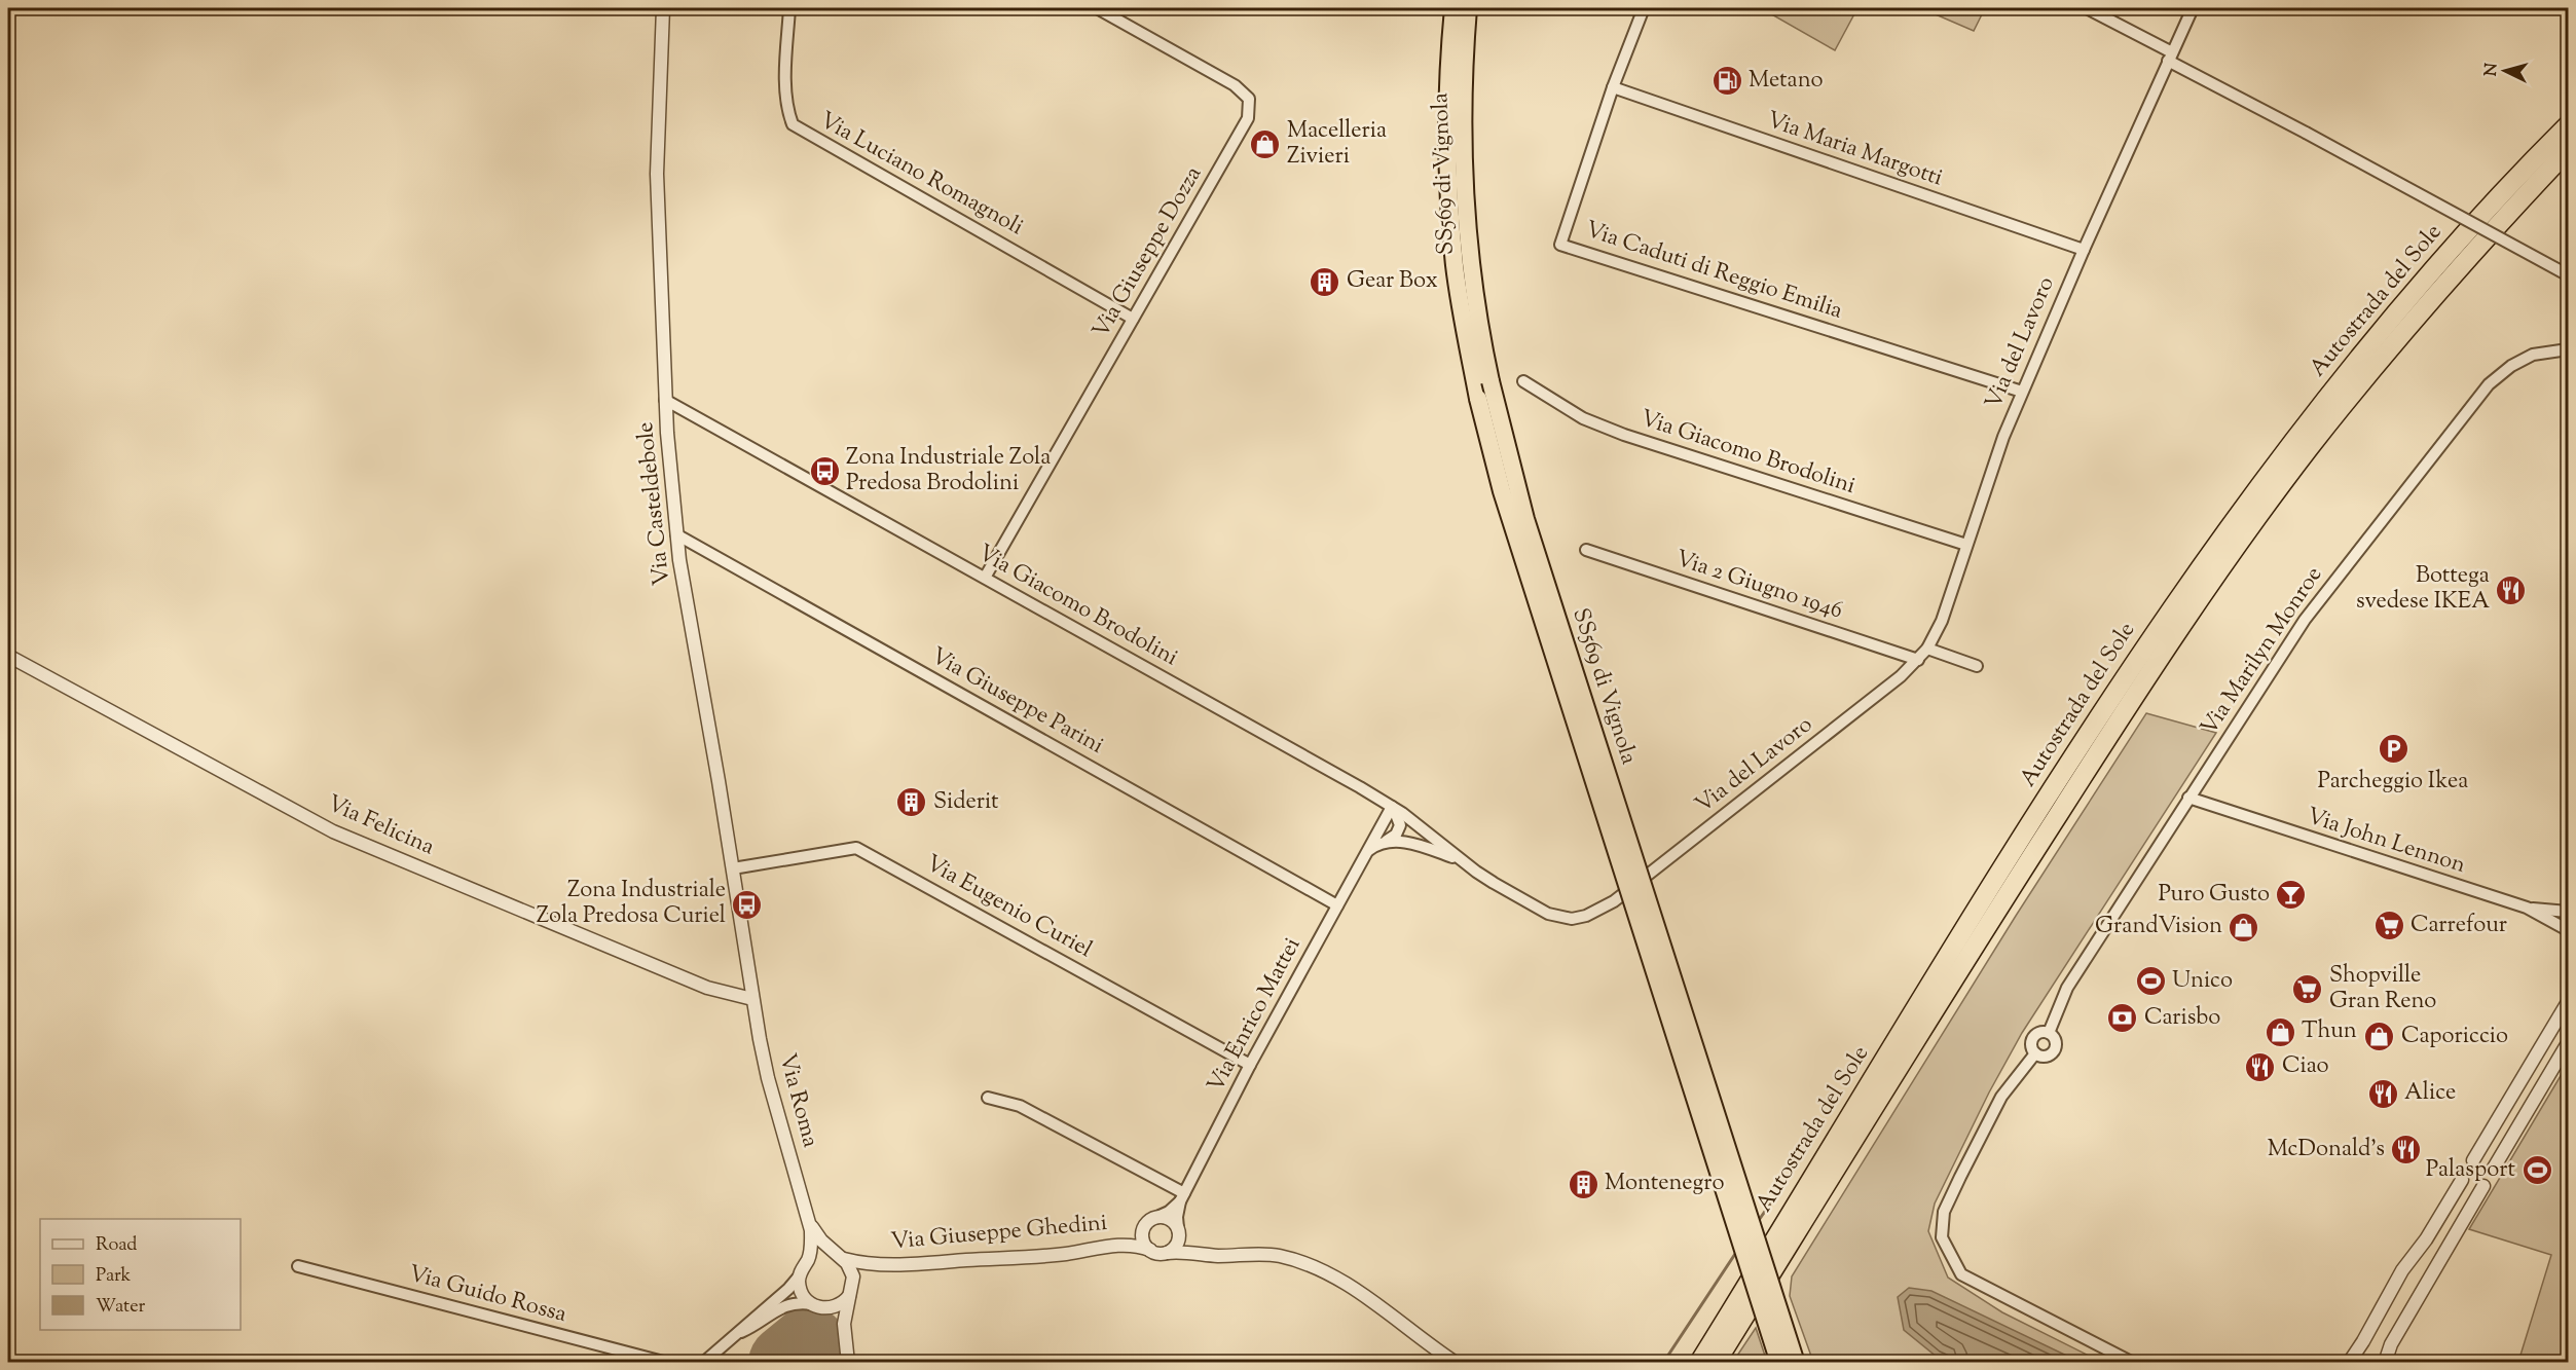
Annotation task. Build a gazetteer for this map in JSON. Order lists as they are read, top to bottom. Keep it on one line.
{"streets":{"highway":["SS569 di Vignola","Autostrada del Sole"],"street":["Via Maria Margotti","Via Luciano Romagnoli","Via Giuseppe Dozza","Via Caduti di Reggio Emilia","Via del Lavoro","Via Giacomo Brodolini","Via Casteldebole","Via 2 Giugno 1946","Via Marilyn Monroe","Via Giuseppe Parini","Via Felicina","Via John Lennon","Via Eugenio Curiel","Via Enrico Mattei","Via Roma","Via Giuseppe Ghedini","Via Guido Rossa"]},"crossings":[["Via Maria Margotti","Via Caduti di Reggio Emilia"],["Via Maria Margotti","Via del Lavoro"],["Via Luciano Romagnoli","Via Giuseppe Dozza"],["Via Giuseppe Dozza","Via Giacomo Brodolini"],["Via Caduti di Reggio Emilia","Via del Lavoro"],["Via del Lavoro","Via Giacomo Brodolini"],["Via del Lavoro","Via 2 Giugno 1946"],["Via Giacomo Brodolini","Via Casteldebole"],["Via Giacomo Brodolini","Via Enrico Mattei"],["Via Casteldebole","Via Giuseppe Parini"],["Via Casteldebole","Via Felicina"],["Via Casteldebole","Via Eugenio Curiel"],["Via Casteldebole","Via Roma"],["Via Marilyn Monroe","Via John Lennon"],["Via Giuseppe Parini","Via Enrico Mattei"],["Via Felicina","Via Roma"],["Via Eugenio Curiel","Via Enrico Mattei"],["Via Enrico Mattei","Via Giuseppe Ghedini"],["Via Roma","Via Giuseppe Ghedini"]],"places":{"fuel station":["Metano"],"shop":["Macelleria Zivieri","GrandVision","Thun","Caporiccio"],"building":["Gear Box","Siderit","Montenegro"],"bus stop":["Zona Industriale Zola Predosa Brodolini","Zona Industriale Zola Predosa Curiel"],"restaurant":["Bottega svedese IKEA","Ciao","Alice","McDonald's"],"parking":["Parcheggio Ikea"],"bar":["Puro Gusto"],"supermarket":["Carrefour","Shopville Gran Reno"],"sports":["Unico","Palasport"],"bank":["Carisbo"]},"legend":["Road","Park","Water"],"north":"left"}
